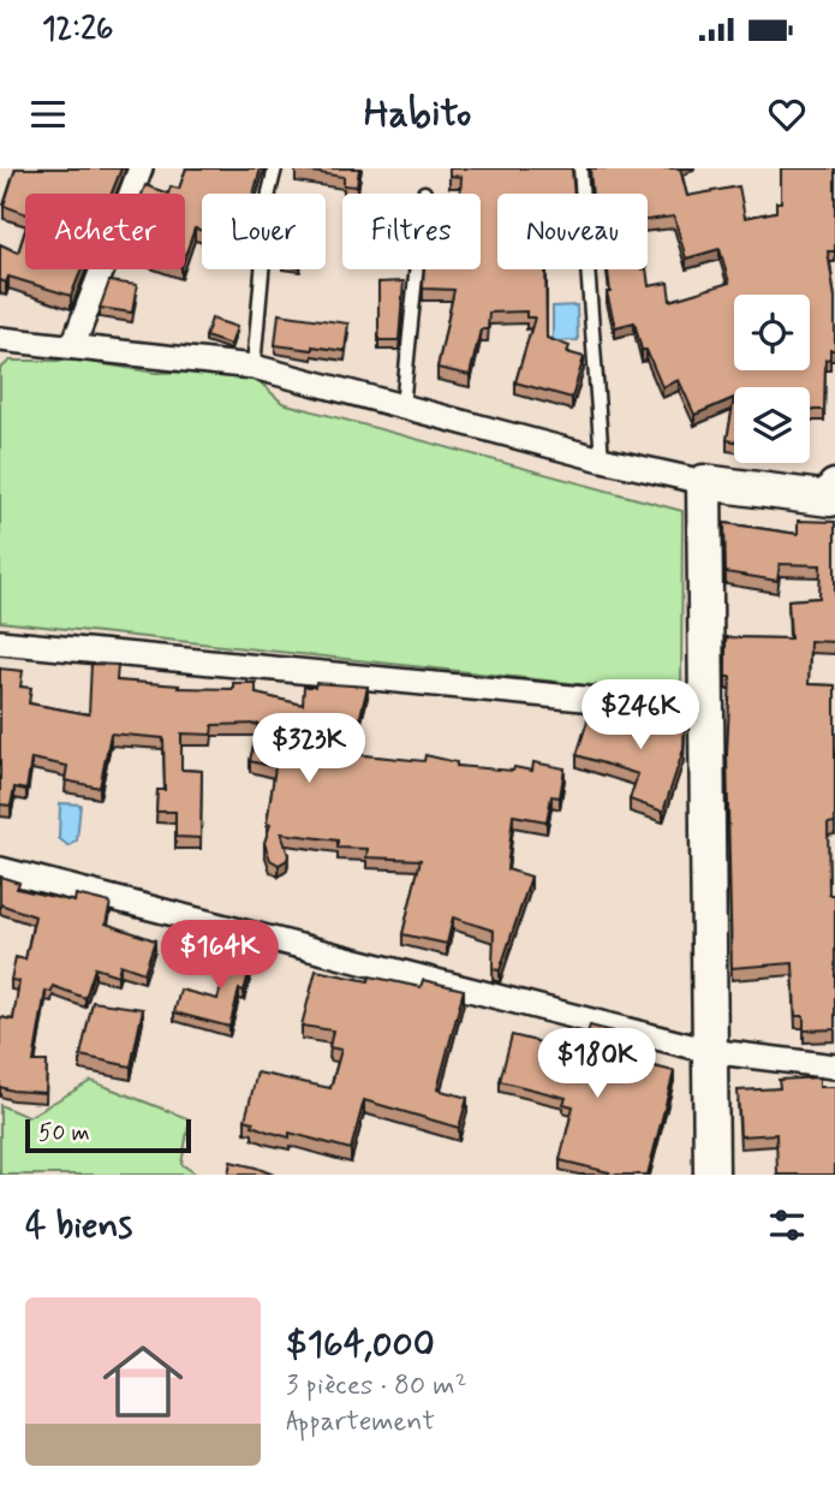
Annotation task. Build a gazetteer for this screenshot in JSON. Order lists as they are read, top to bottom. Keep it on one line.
{"scale_bar":"50 m","page":{"status":"12:26","header":"Habito","chip":["Acheter","Louer","Filtres","Nouveau"],"price":["$246K","$323K","$164K","$180K"],"scale":"50 m","heading":"4 biens","list":[{"name":"$164,000","note":"3 pièces · 80 m² · Appartement"}]}}
